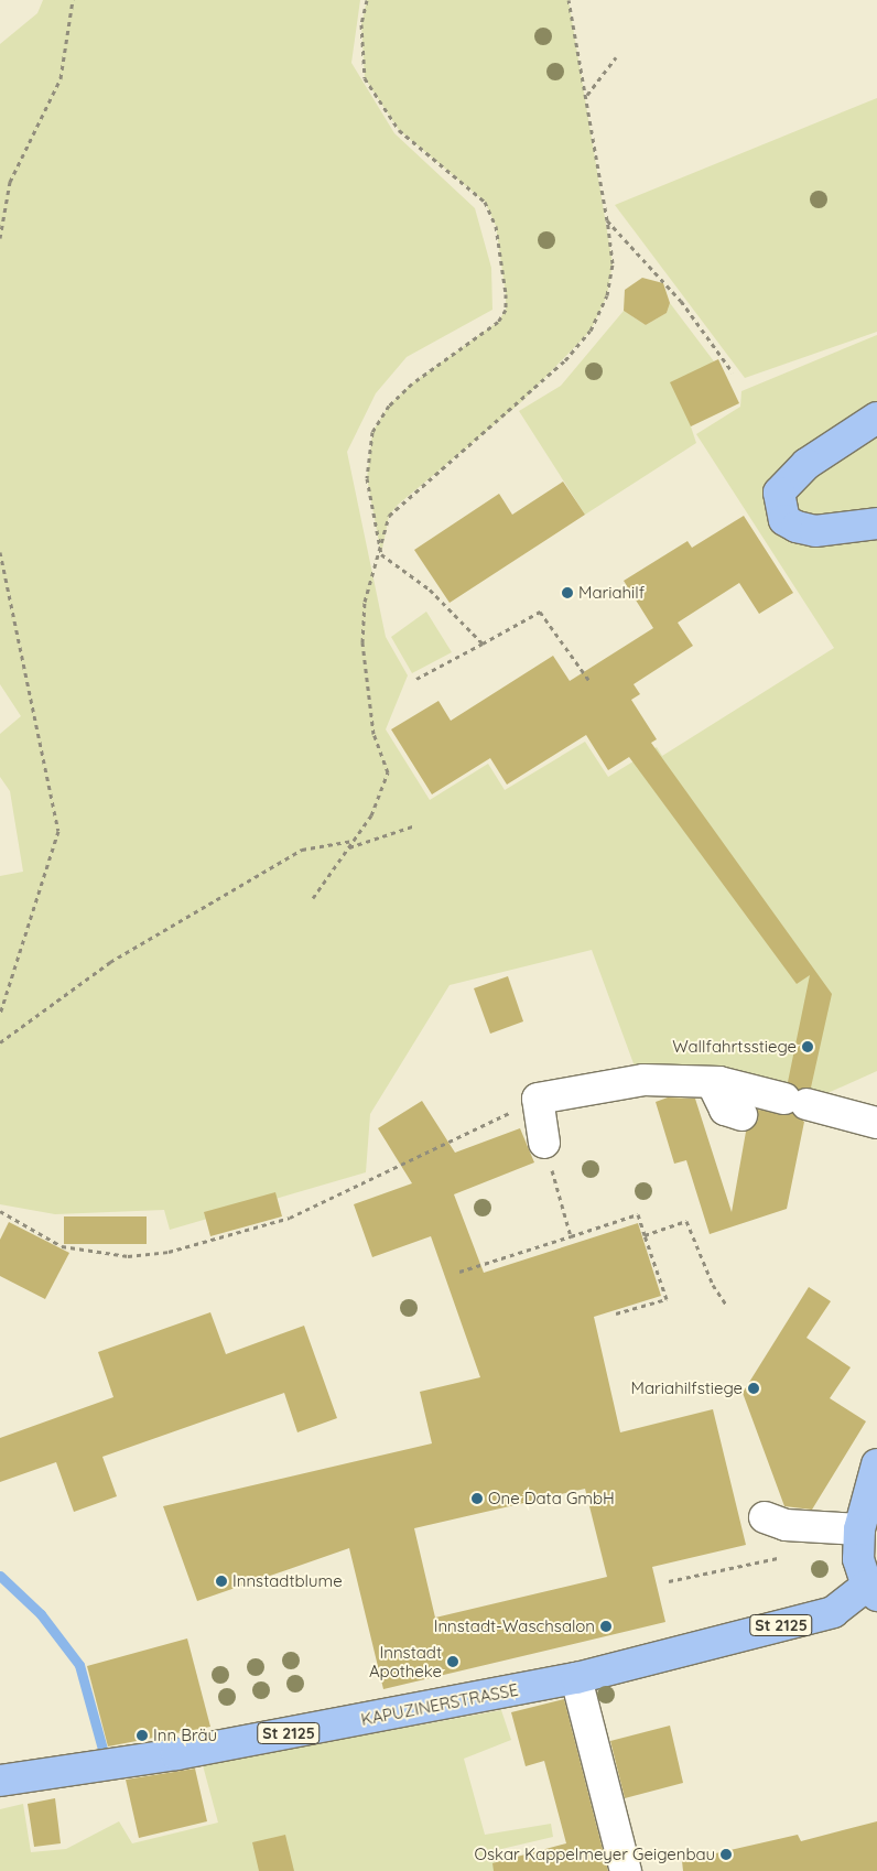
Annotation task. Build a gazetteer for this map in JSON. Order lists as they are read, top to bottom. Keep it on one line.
{"streets":{"main road":["St 2125","KAPUZINERSTRASSE"]},"crossings":[["St 2125","KAPUZINERSTRASSE"]],"places":["Mariahilf","Wallfahrtsstiege","Mariahilfstiege","One Data GmbH","Innstadtblume","Innstadt-Waschsalon","Innstadt Apotheke","Inn Bräu","Oskar Kappelmeyer Geigenbau"]}
